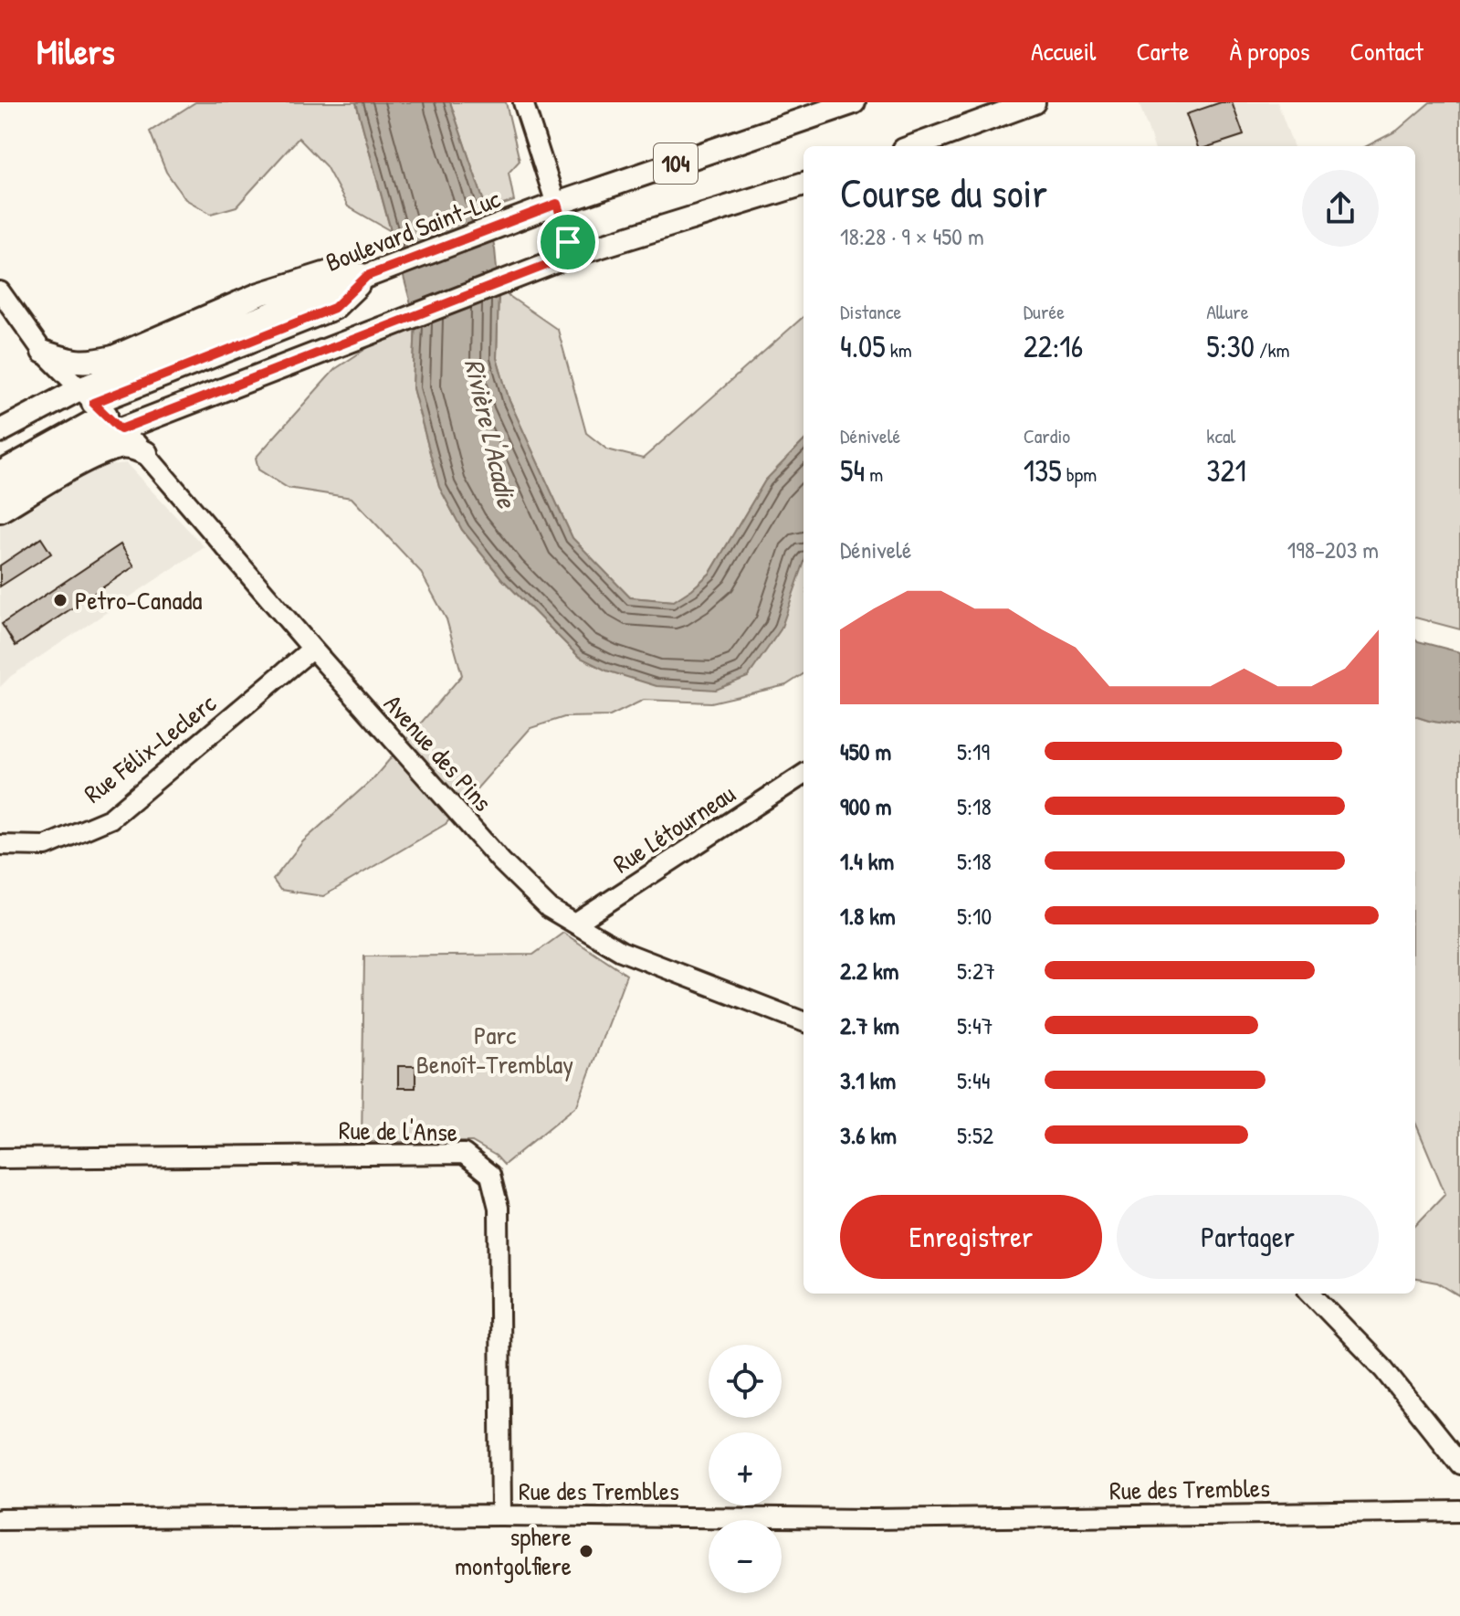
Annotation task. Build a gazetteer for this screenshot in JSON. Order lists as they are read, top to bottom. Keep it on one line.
{"streets":{"main road":["104","Boulevard Saint-Luc"],"street":["Rue Félix-Leclerc","Avenue des Pins","Rue Létourneau","Rue de l'Anse","Rue des Trembles"]},"crossings":[["104","Avenue des Pins"],["Rue Félix-Leclerc","Avenue des Pins"],["Avenue des Pins","Rue Létourneau"],["Rue de l'Anse","Rue des Trembles"]],"water":["Rivière L'Acadie"],"parks":["Parc Benoît-Tremblay"],"places":["Petro-Canada","sphere montgolfiere"],"page":{"header":"Milers","nav":["Accueil","Carte","À propos","Contact"],"heading":["Course du soir","18:28 · 9 × 450 m"],"stats":[["Distance","4.05 km"],["Durée","22:16"],["Allure","5:30 /km"],["Dénivelé","54 m"],["Cardio","135 bpm"],["kcal","321"]],"chart":["Dénivelé","198–203 m"],"list":[{"name":"450 m","note":"5:19"},{"name":"900 m","note":"5:18"},{"name":"1.4 km","note":"5:18"},{"name":"1.8 km","note":"5:10"},{"name":"2.2 km","note":"5:27"},{"name":"2.7 km","note":"5:47"},{"name":"3.1 km","note":"5:44"},{"name":"3.6 km","note":"5:52"}],"buttons":["Enregistrer","Partager"],"map_buttons":["+","−"]}}
